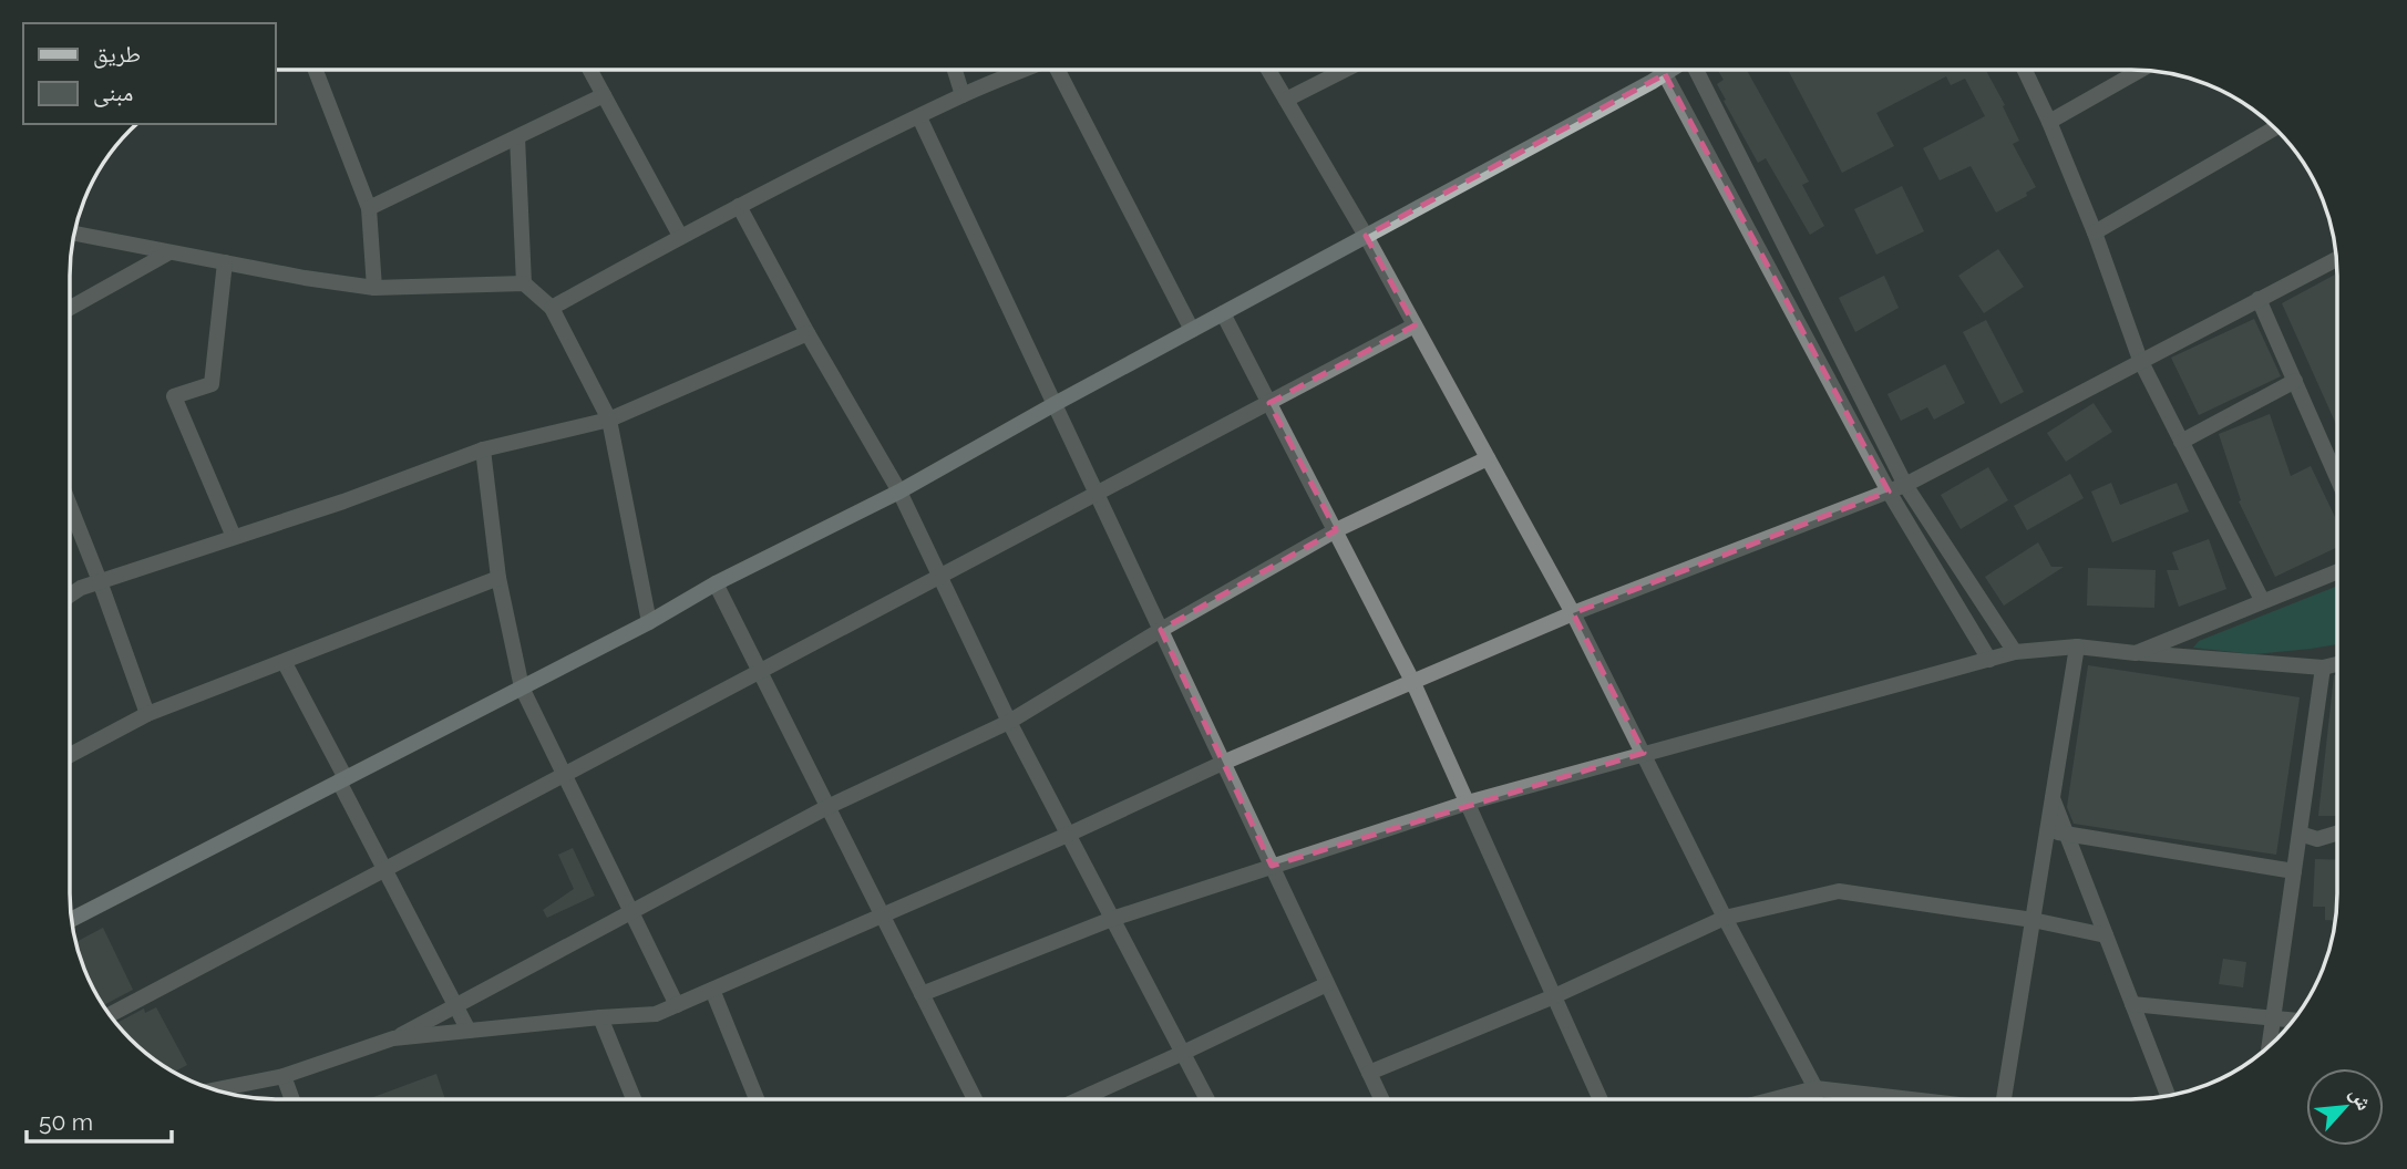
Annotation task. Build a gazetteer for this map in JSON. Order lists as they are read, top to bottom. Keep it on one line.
{"legend":["طريق","مبنى"],"scale_bar":"50 m","north":"top right"}
